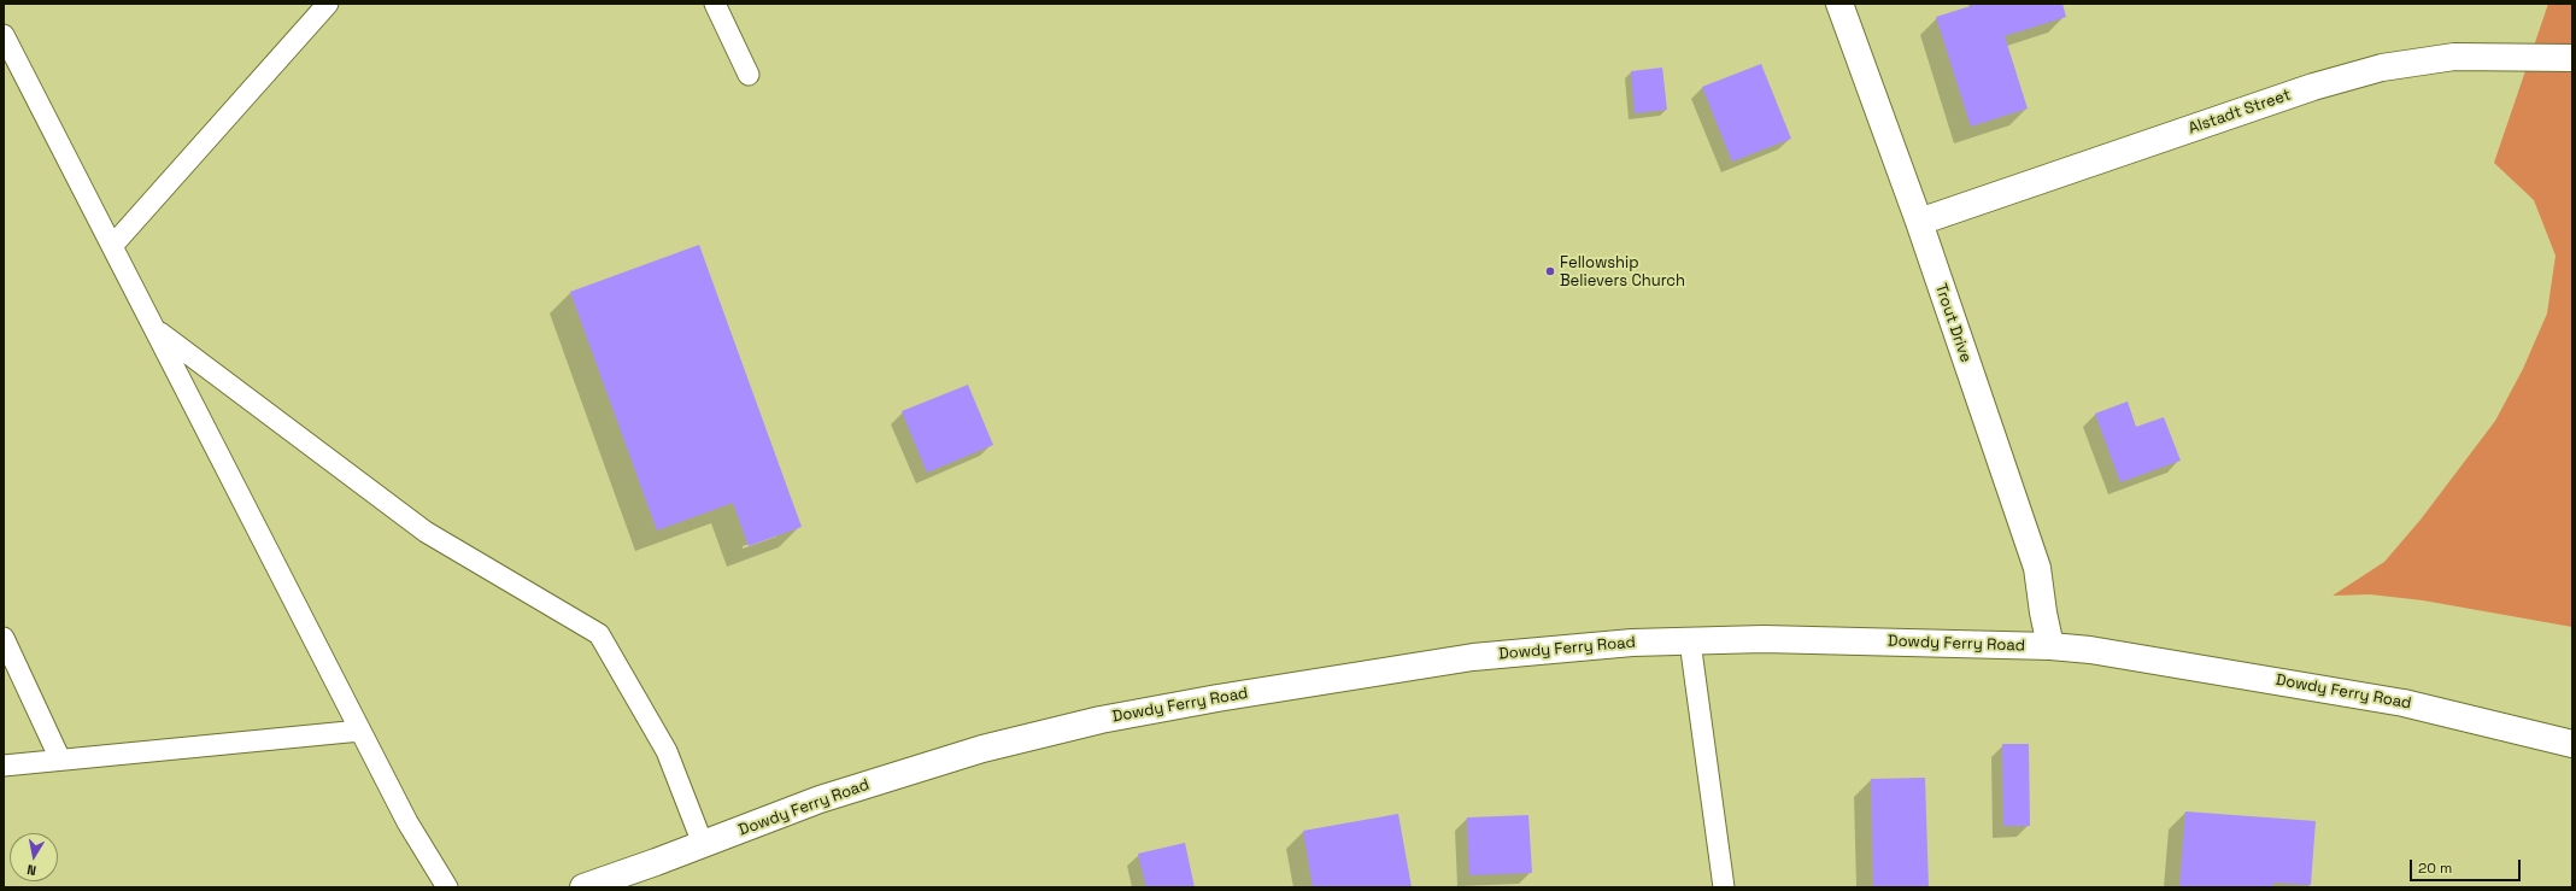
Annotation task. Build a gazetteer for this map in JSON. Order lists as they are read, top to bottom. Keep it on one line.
{"streets":{"street":["Alstadt Street","Trout Drive","Dowdy Ferry Road"]},"crossings":[["Alstadt Street","Trout Drive"],["Trout Drive","Dowdy Ferry Road"]],"places":["Fellowship Believers Church"],"scale_bar":"20 m","north":"bottom"}
